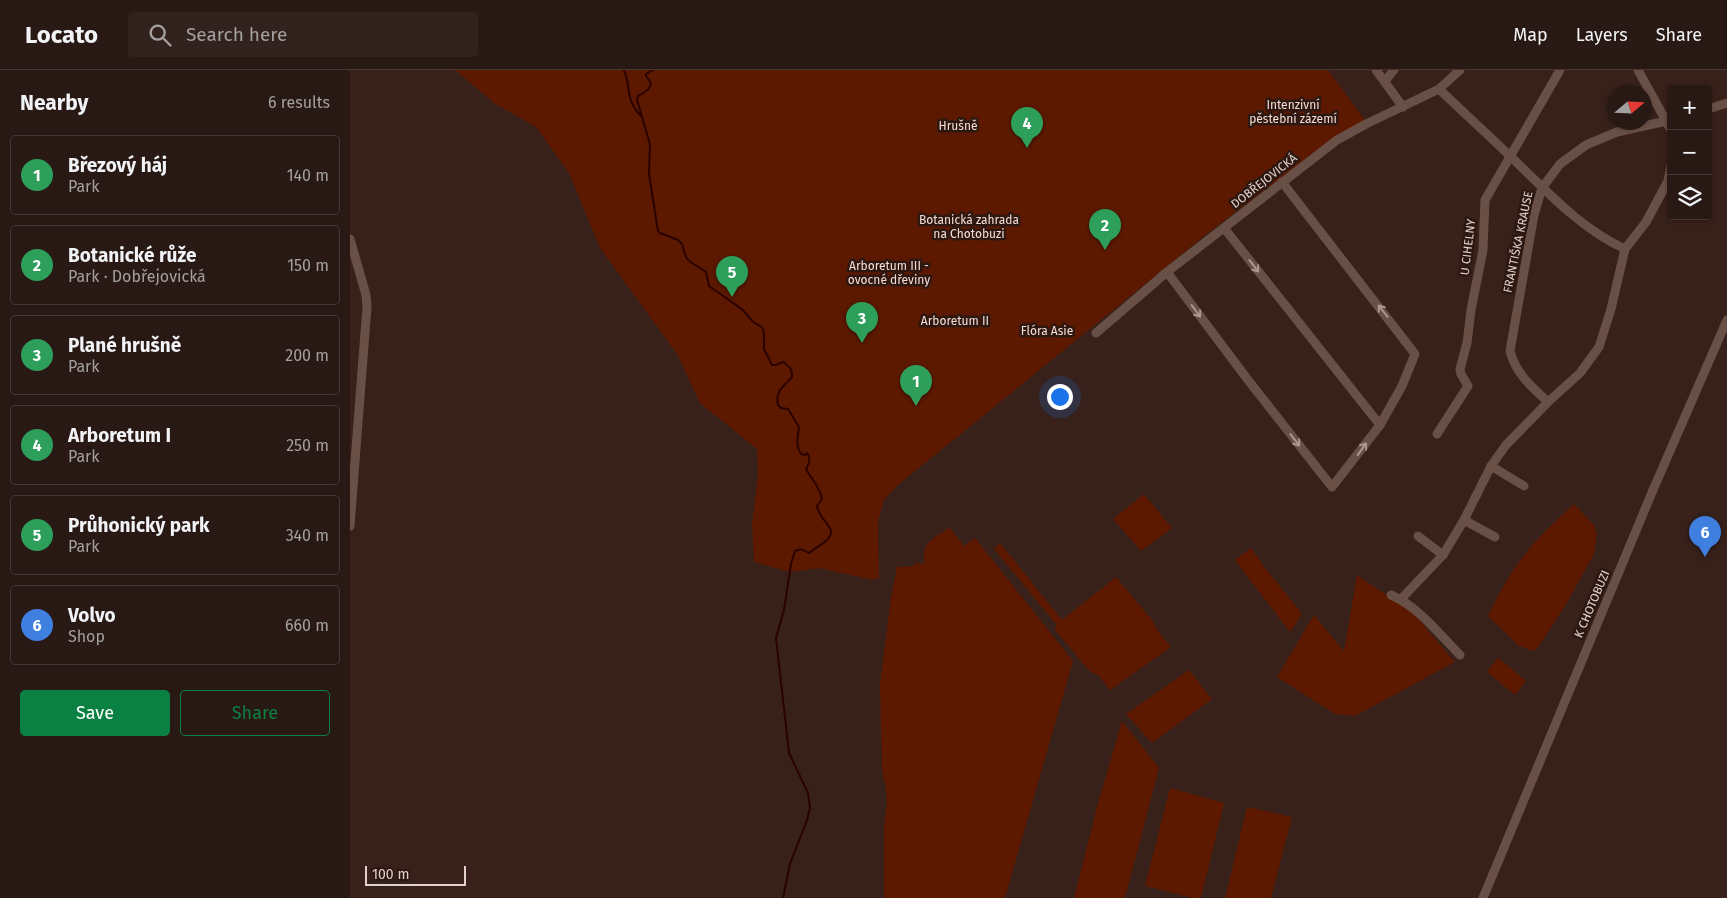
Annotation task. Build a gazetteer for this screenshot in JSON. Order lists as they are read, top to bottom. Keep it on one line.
{"streets":{"street":["DOBŘEJOVICKÁ","FRANTIŠKA KRAUSE","U CIHELNY","K CHOTOBUZI"]},"parks":["Intenzivní pěstební zázemí","Hrušně","Botanická zahrada na Chotobuzi","Arboretum III - ovocné dřeviny","Arboretum II","Flóra Asie"],"scale_bar":"100 m","north":"right","page":{"header":"Locato","search":"Search here","nav":["Map","Layers","Share"],"heading":["Nearby","6 results"],"map_buttons":["+","−"],"pins":["4","2","5","3","1","6"],"list":[{"mark":"1","name":"Březový háj","note":"Park","value":"140 m"},{"mark":"2","name":"Botanické růže","note":"Park · Dobřejovická","value":"150 m"},{"mark":"3","name":"Plané hrušně","note":"Park","value":"200 m"},{"mark":"4","name":"Arboretum I","note":"Park","value":"250 m"},{"mark":"5","name":"Průhonický park","note":"Park","value":"340 m"},{"mark":"6","name":"Volvo","note":"Shop","value":"660 m"}],"buttons":["Save","Share"],"scale":"100 m"}}
